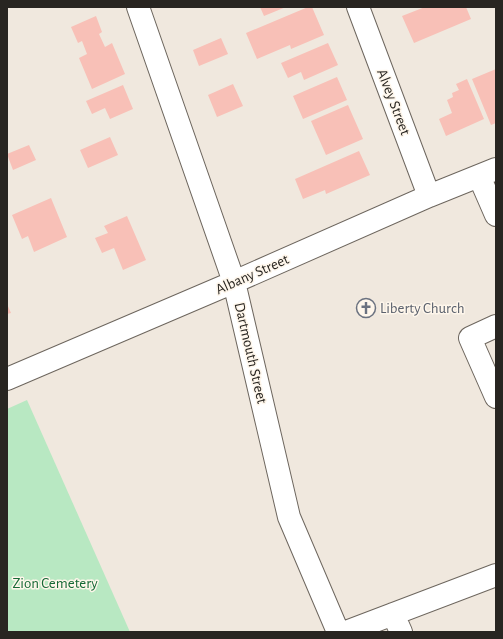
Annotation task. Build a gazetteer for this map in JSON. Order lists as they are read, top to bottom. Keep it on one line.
{"streets":{"street":["Alvey Street","Albany Street","Dartmouth Street"]},"crossings":[["Alvey Street","Albany Street"],["Albany Street","Dartmouth Street"]],"parks":["Zion Cemetery"],"places":{"church":["Liberty Church"]}}
